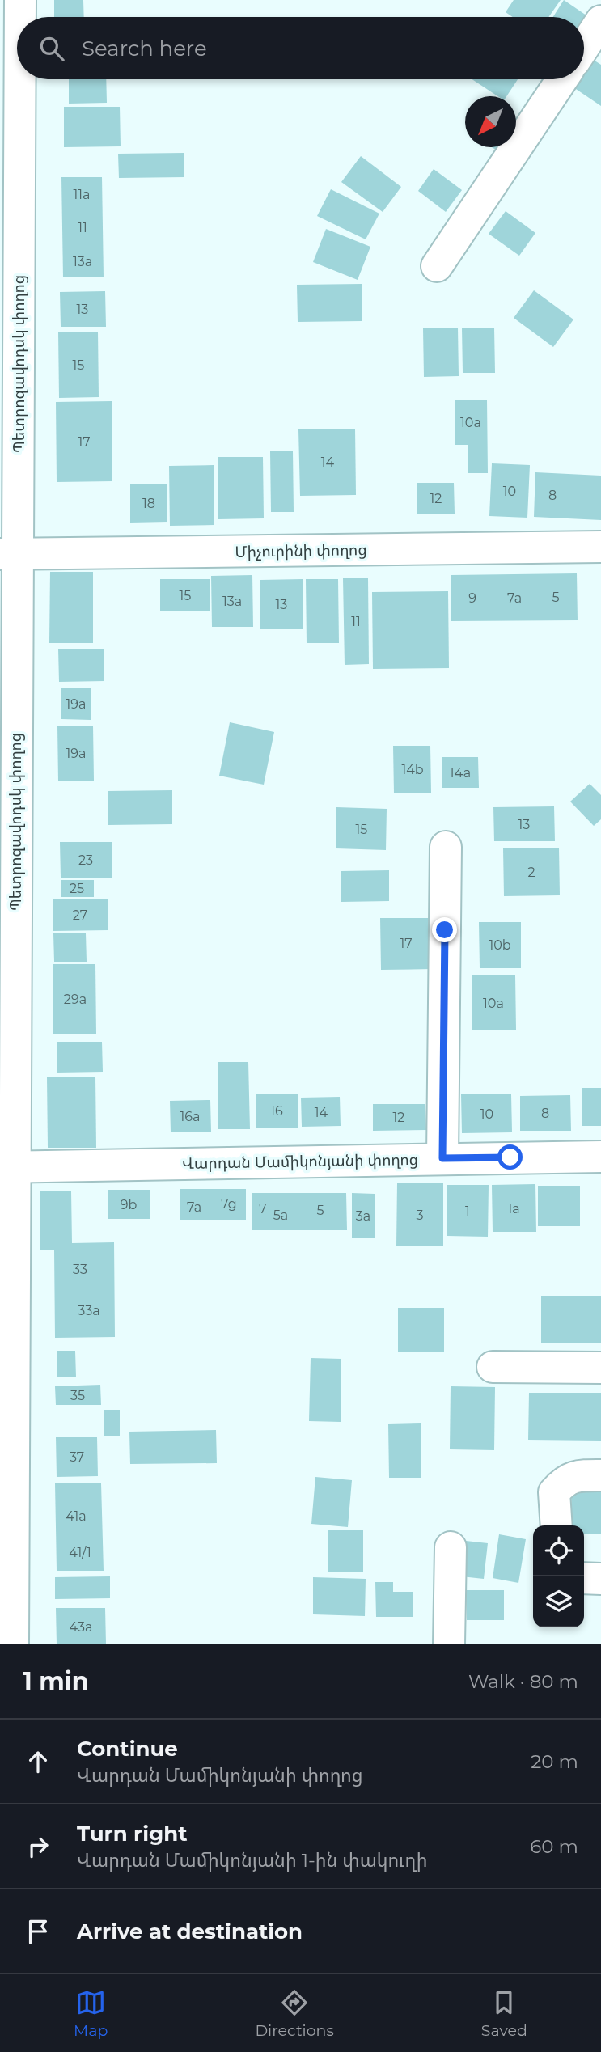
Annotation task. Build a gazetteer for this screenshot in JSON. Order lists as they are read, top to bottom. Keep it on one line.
{"streets":{"street":["Պետրոզավոդսկ փողոց","Միչուրինի փողոց","Վարդան Մամիկոնյանի փողոց"]},"crossings":[["Պետրոզավոդսկ փողոց","Միչուրինի փողոց"],["Պետրոզավոդսկ փողոց","Վարդան Մամիկոնյանի փողոց"]],"house_numbers":["11a","11","13a","13","15","10a","17","14","10","8","12","18","15","5","9","7a","13a","13","11","19a","19a","14b","14a","13","15","23","2","25","27","17","10b","29a","10a","16","14","8","10","16a","12","7g","9b","7a","7","1a","5","1","5a","3","3a","33","33a","35","37","41a","41/1","43a"],"north":"bottom left","page":{"search":"Search here","heading":["1 min","Walk · 80 m"],"list":[["Continue","Վարդան Մամիկոնյանի փողոց","20 m"],["Turn right","Վարդան Մամիկոնյանի 1-ին փակուղի","60 m"],"Arrive at destination"],"nav":["Map","Directions","Saved"]}}
